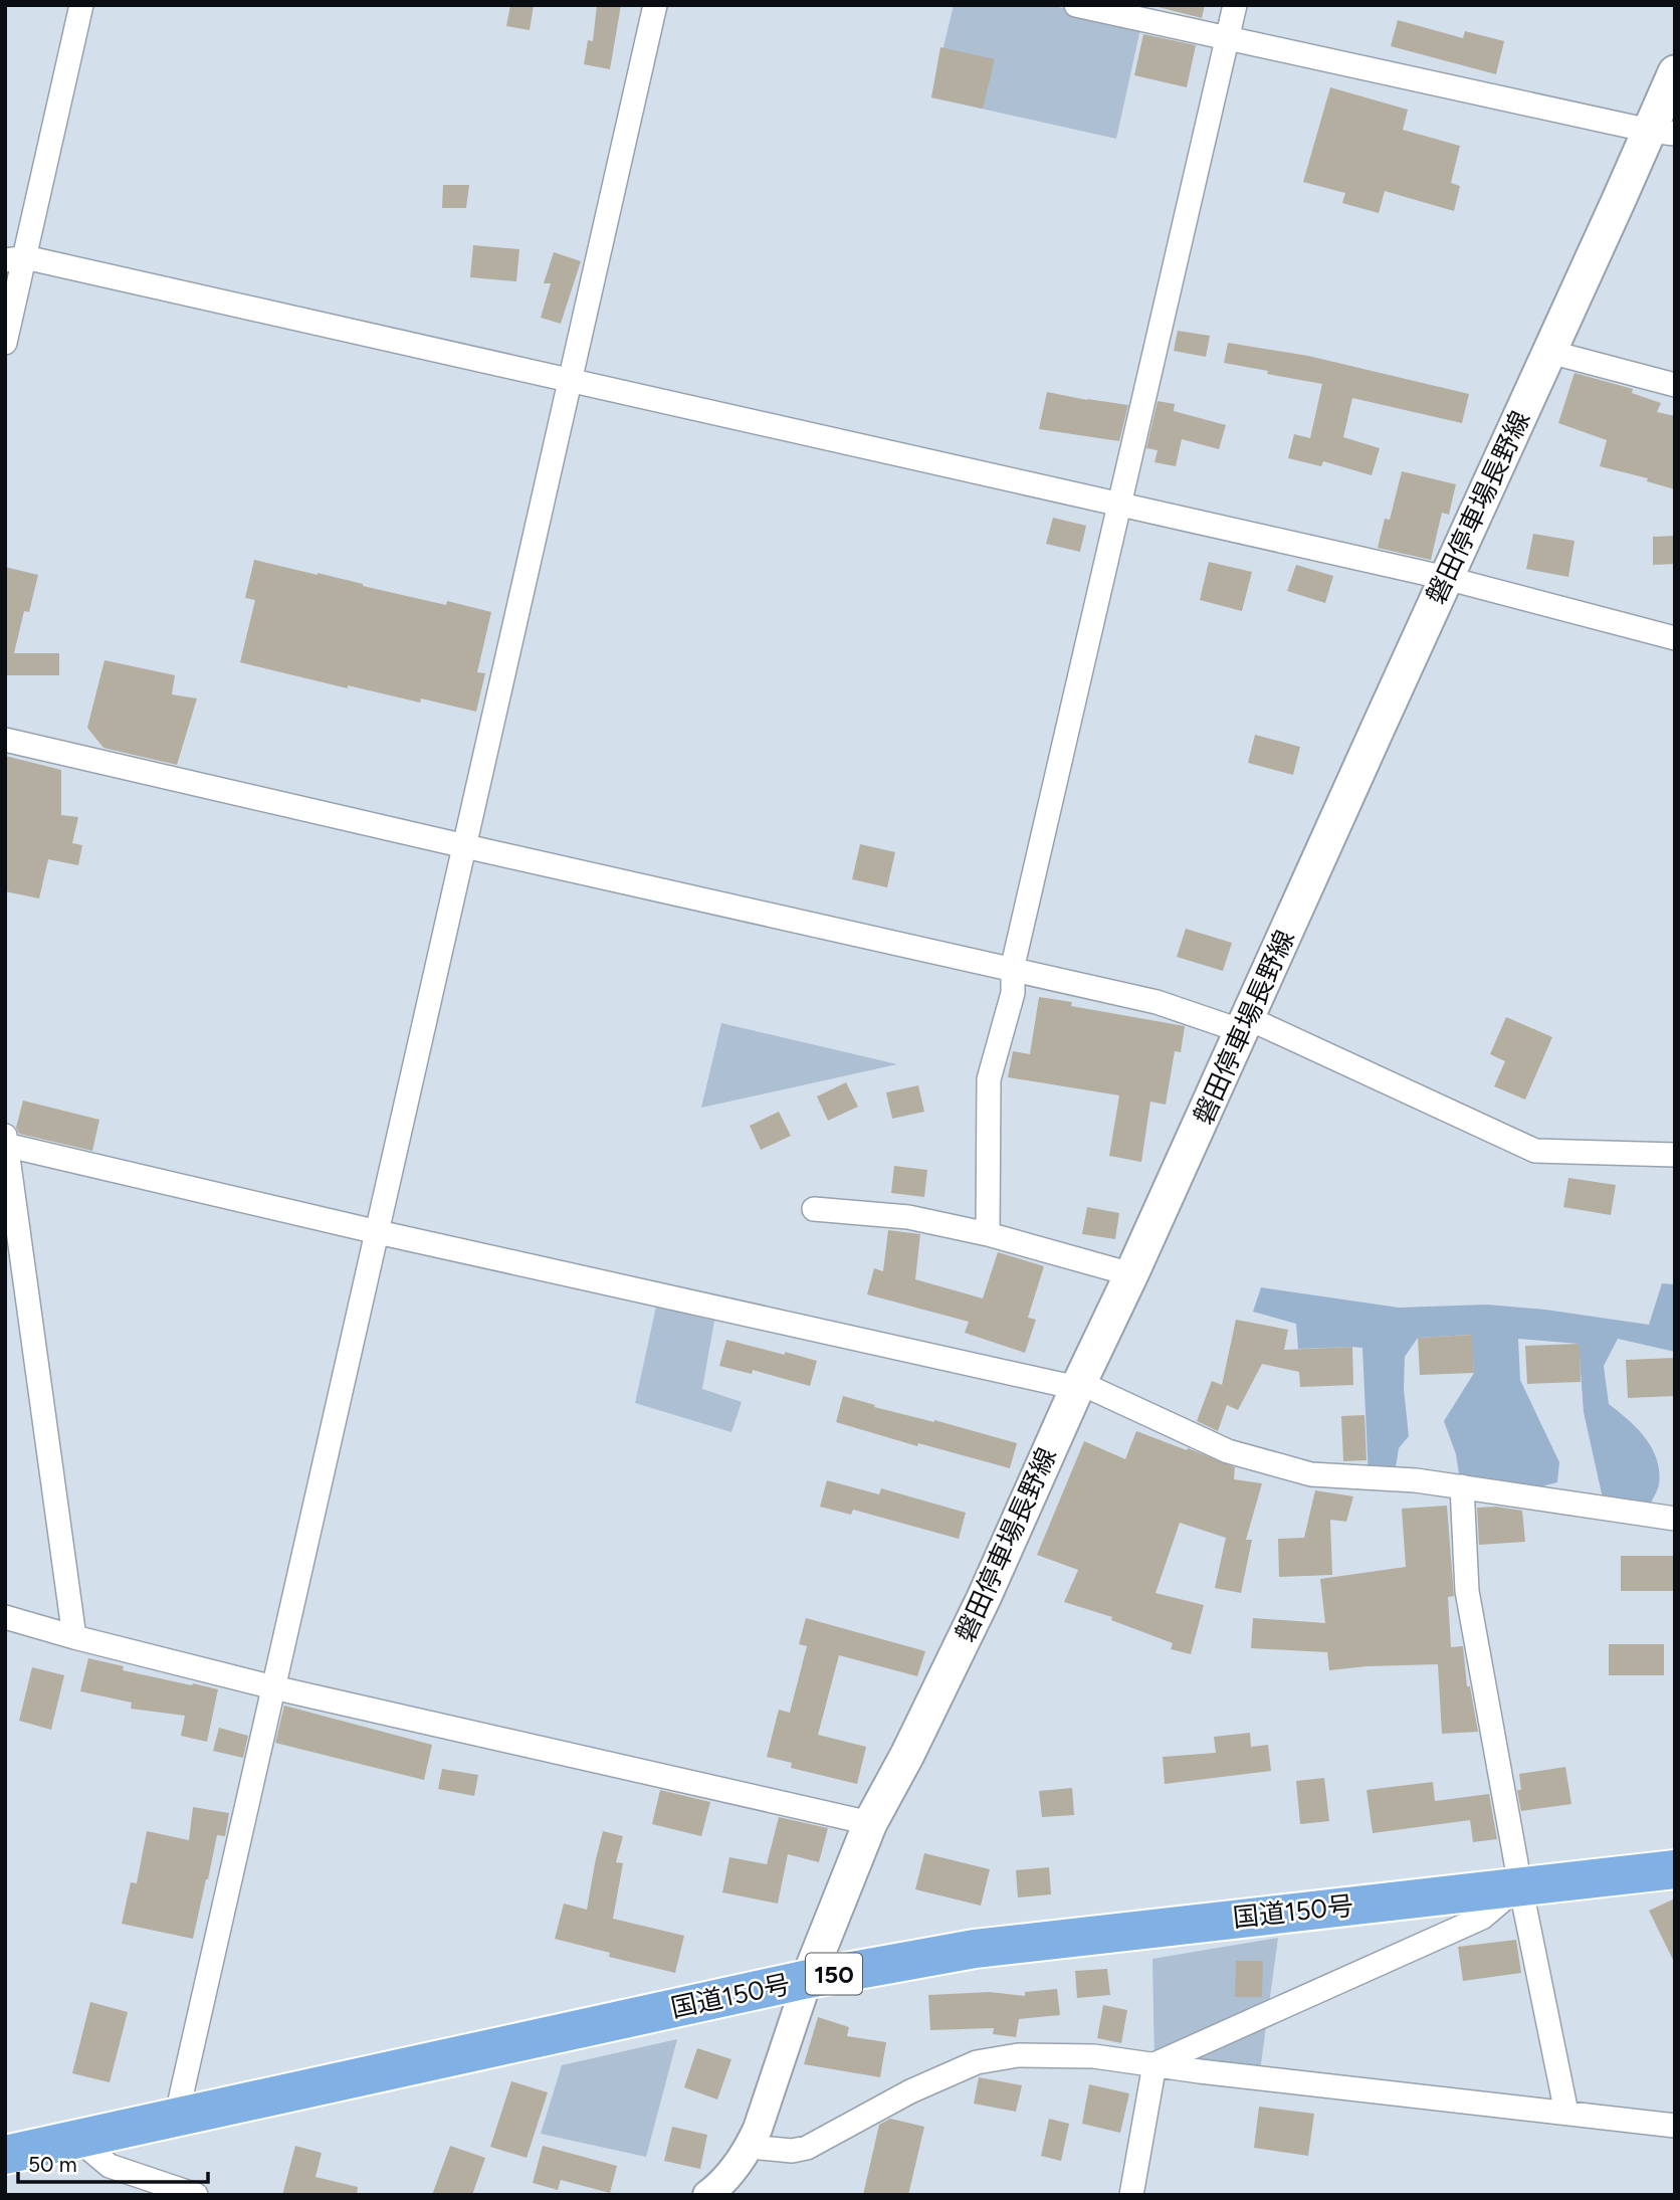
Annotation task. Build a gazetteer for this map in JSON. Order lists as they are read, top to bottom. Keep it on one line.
{"streets":{"highway":["国道150号","150"],"main road":["磐田停車場長野線"]},"crossings":[["磐田停車場長野線","国道150号"]],"scale_bar":"50 m"}
